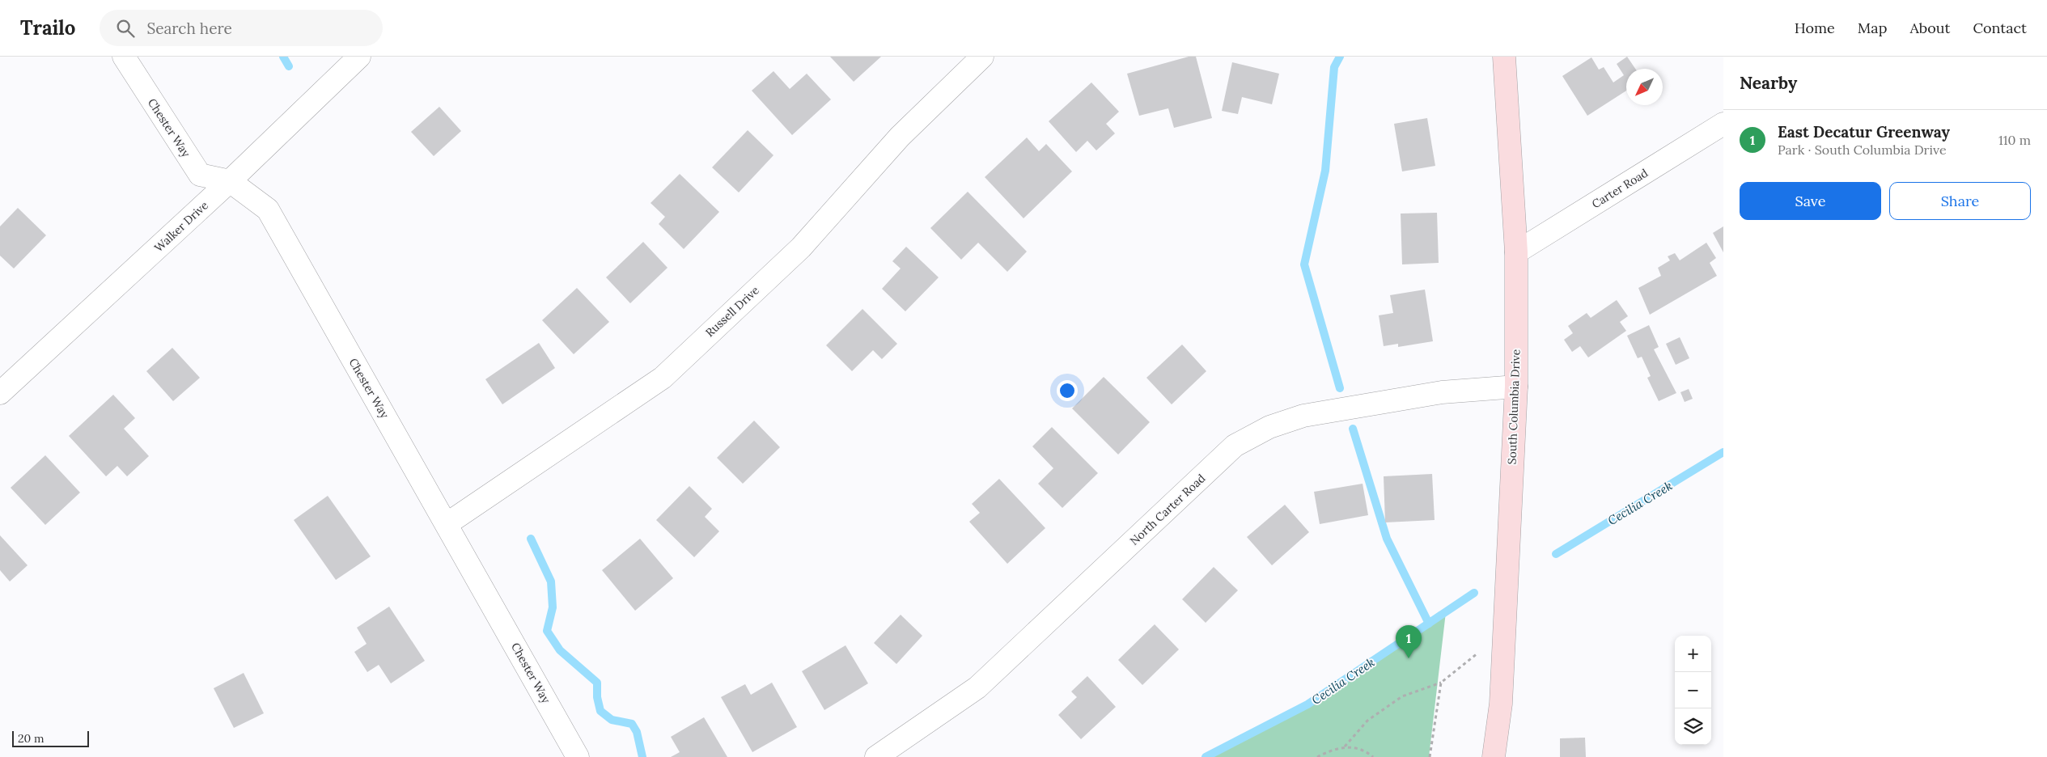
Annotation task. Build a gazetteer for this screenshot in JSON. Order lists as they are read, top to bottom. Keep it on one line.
{"streets":{"main road":["South Columbia Drive"],"street":["Chester Way","Carter Road","Walker Drive","Russell Drive","North Carter Road"]},"crossings":[["Chester Way","Walker Drive"],["Chester Way","Russell Drive"],["Carter Road","South Columbia Drive"],["South Columbia Drive","North Carter Road"]],"water":["Cecilia Creek"],"scale_bar":"20 m","north":"bottom left","page":{"header":"Trailo","search":"Search here","nav":["Home","Map","About","Contact"],"heading":"Nearby","list":[{"mark":"1","name":"East Decatur Greenway","note":"Park · South Columbia Drive","value":"110 m"}],"buttons":["Save","Share"],"pins":"1","map_buttons":["+","−"],"scale":"20 m"}}
